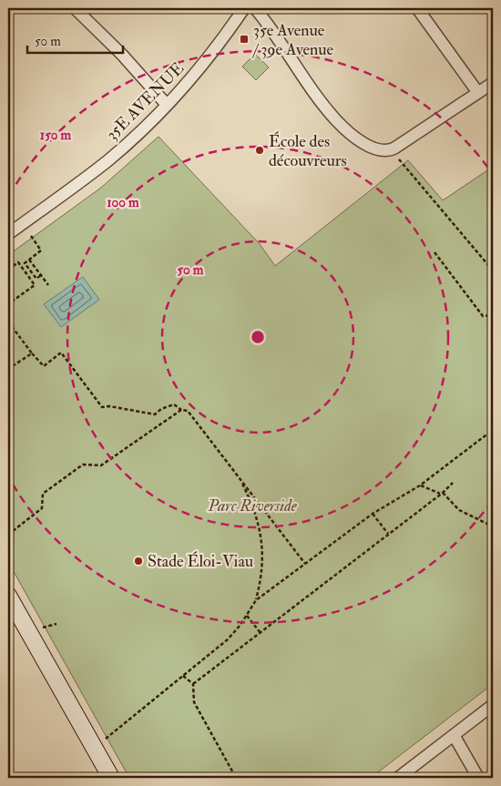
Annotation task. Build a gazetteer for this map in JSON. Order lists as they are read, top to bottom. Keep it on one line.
{"streets":{"street":["35E AVENUE"]},"parks":["Parc Riverside"],"places":{"transit":["35e Avenue / 39e Avenue"],"other":["École des découvreurs","Stade Éloi-Viau"]},"scale_bar":"50 m","rings":["150 m","100 m","50 m"]}
